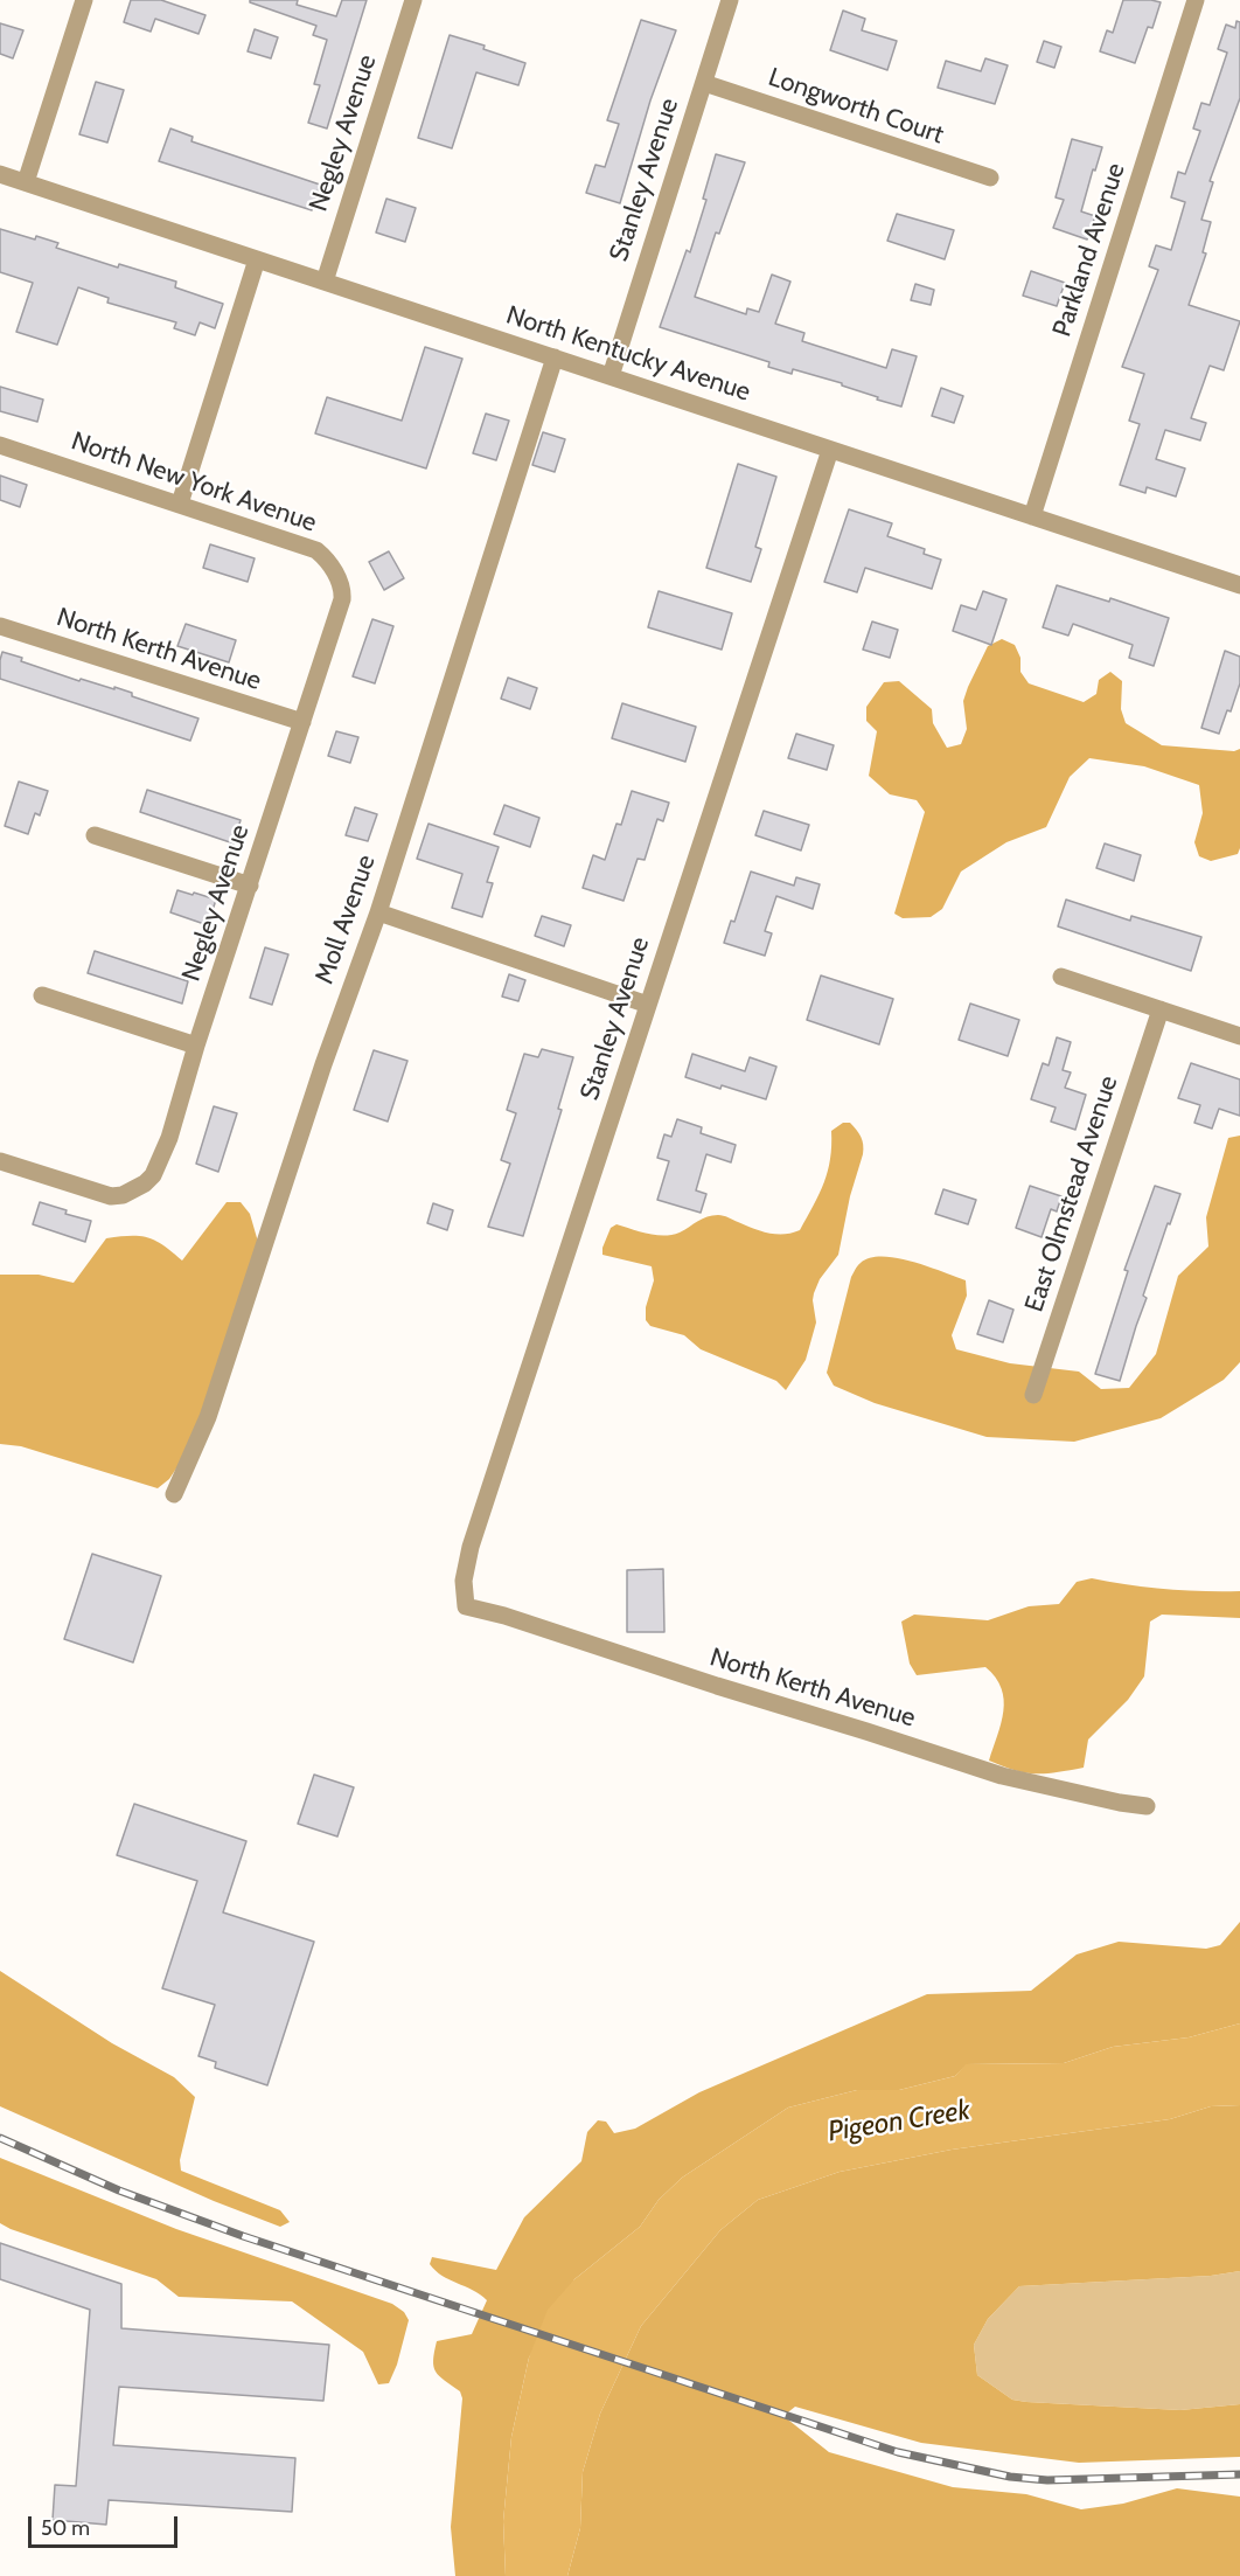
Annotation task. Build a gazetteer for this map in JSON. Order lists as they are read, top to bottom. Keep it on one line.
{"streets":{"street":["Longworth Court","Negley Avenue","Stanley Avenue","Parkland Avenue","North Kentucky Avenue","North New York Avenue","North Kerth Avenue","Moll Avenue","East Olmstead Avenue"]},"crossings":[["Longworth Court","Stanley Avenue"],["Negley Avenue","North Kentucky Avenue"],["Negley Avenue","North New York Avenue"],["Negley Avenue","North Kerth Avenue"],["Stanley Avenue","North Kentucky Avenue"],["Stanley Avenue","North Kerth Avenue"],["Parkland Avenue","North Kentucky Avenue"],["North Kentucky Avenue","Moll Avenue"]],"water":["Pigeon Creek"],"scale_bar":"50 m"}
